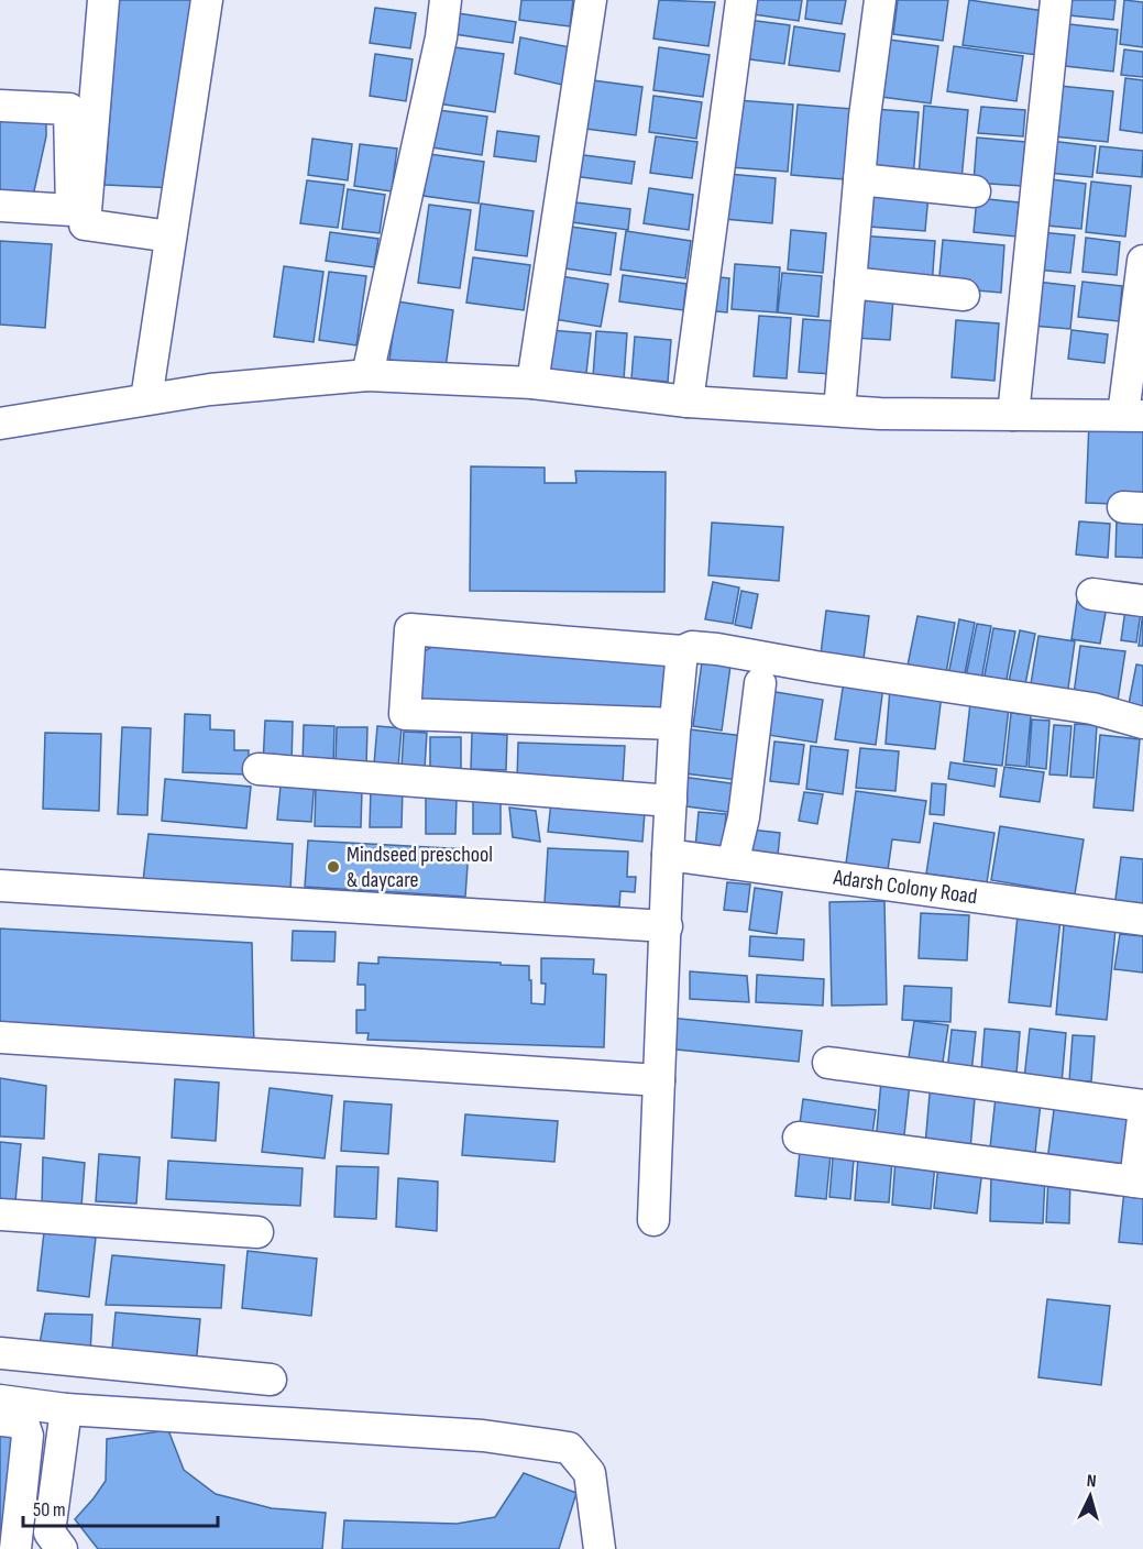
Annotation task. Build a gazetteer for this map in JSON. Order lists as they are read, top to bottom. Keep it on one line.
{"streets":{"street":["Adarsh Colony Road"]},"places":["Mindseed preschool & daycare"],"scale_bar":"50 m","north":"top"}
